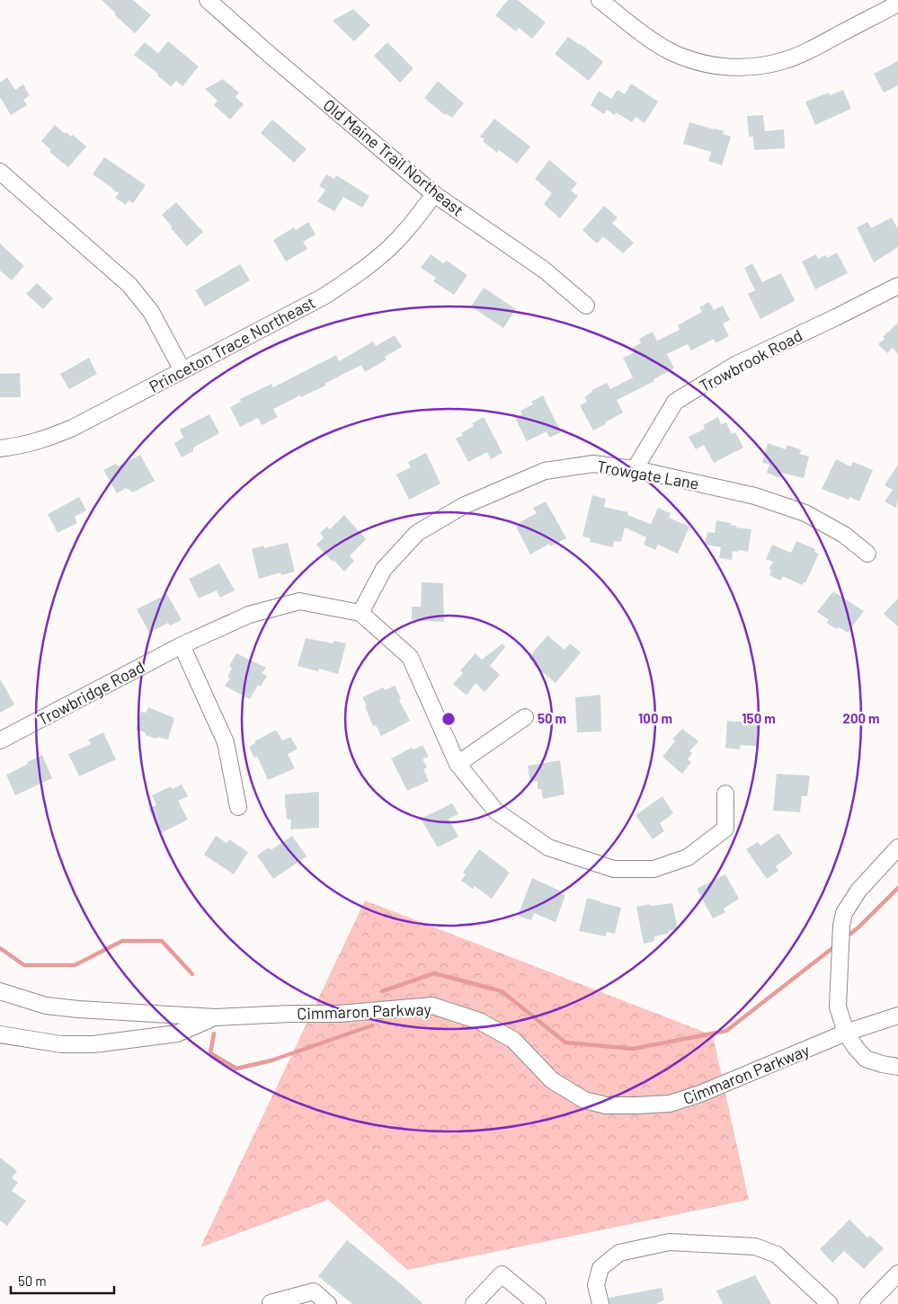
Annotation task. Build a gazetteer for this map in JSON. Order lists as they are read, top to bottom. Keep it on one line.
{"streets":{"street":["Old Maine Trail Northeast","Princeton Trace Northeast","Trowbrook Road","Trowgate Lane","Trowbridge Road","Cimmaron Parkway"]},"crossings":[["Old Maine Trail Northeast","Princeton Trace Northeast"],["Trowbrook Road","Trowgate Lane"],["Trowgate Lane","Trowbridge Road"]],"scale_bar":"50 m","rings":["50 m","100 m","150 m","200 m"]}
